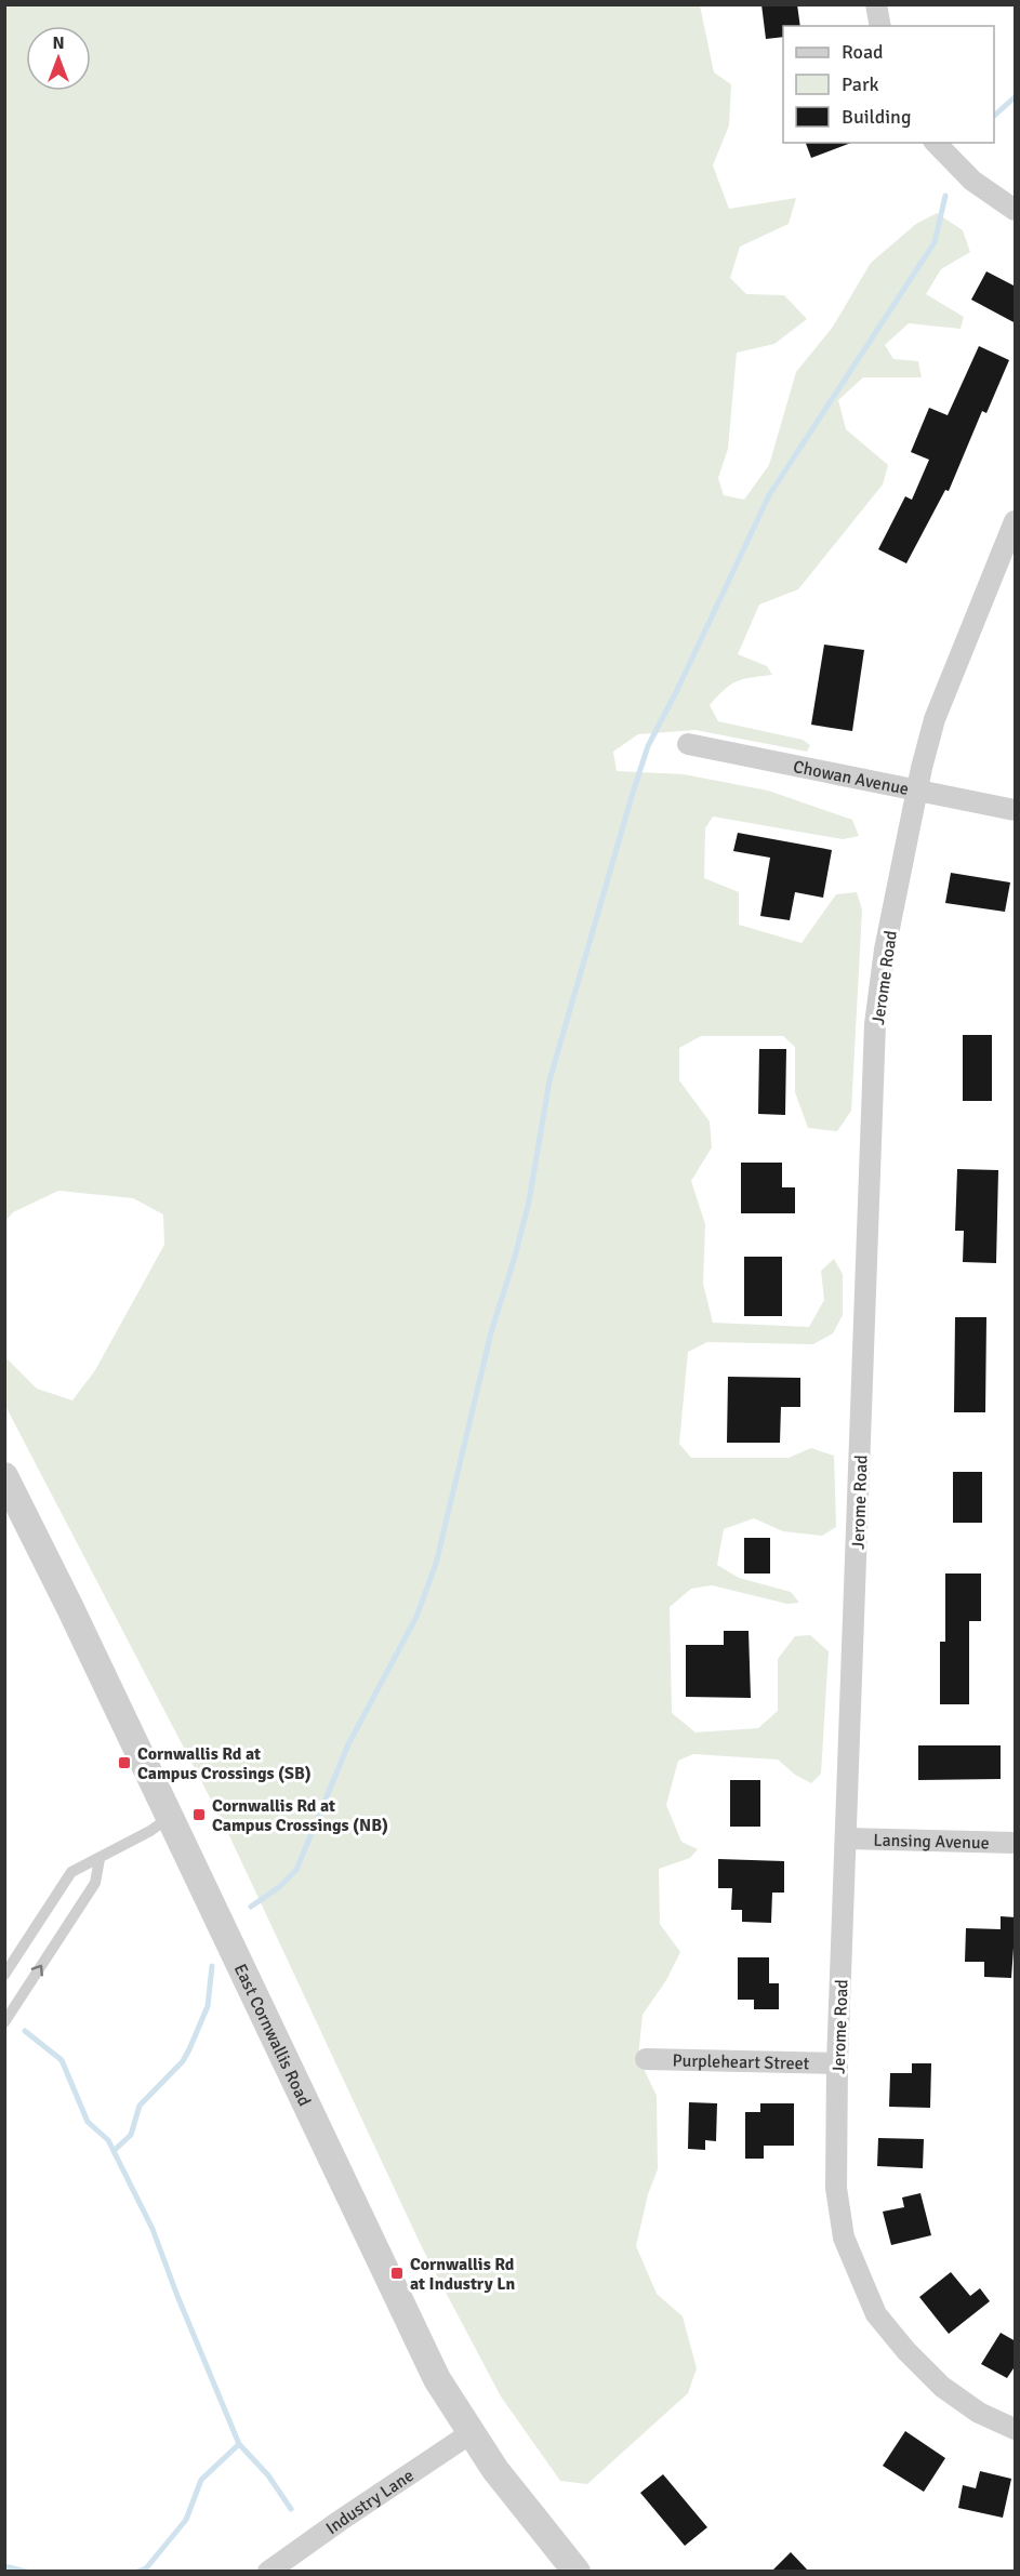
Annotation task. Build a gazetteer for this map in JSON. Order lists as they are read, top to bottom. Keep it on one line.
{"streets":{"street":["Chowan Avenue","Jerome Road","Lansing Avenue","East Cornwallis Road","Purpleheart Street","Industry Lane"]},"crossings":[["Chowan Avenue","Jerome Road"],["Jerome Road","Lansing Avenue"],["Jerome Road","Purpleheart Street"],["East Cornwallis Road","Industry Lane"]],"places":{"transit":["Cornwallis Rd at Campus Crossings (SB)","Cornwallis Rd at Campus Crossings (NB)","Cornwallis Rd at Industry Ln"]},"legend":["Road","Park","Building"],"north":"top"}
